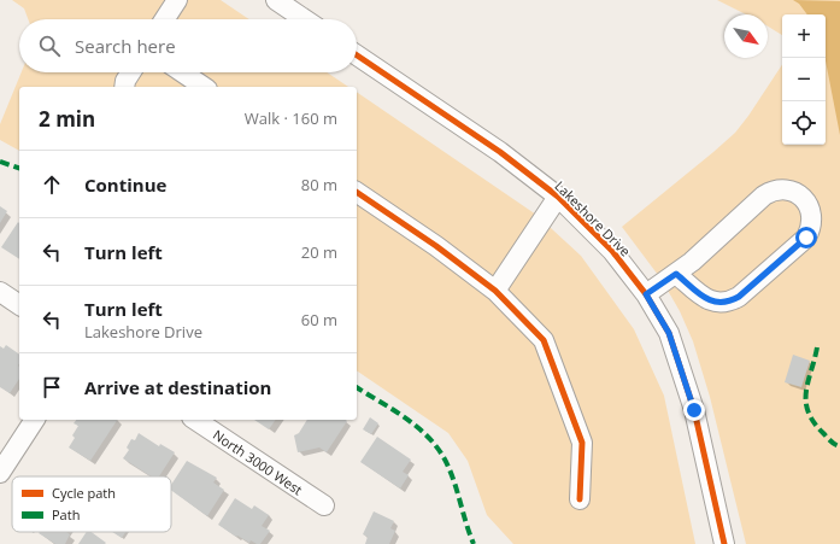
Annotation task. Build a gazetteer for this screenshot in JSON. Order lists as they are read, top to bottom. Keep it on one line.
{"streets":{"street":["Lakeshore Drive","North 3000 West"]},"legend":["Cycle path","Path"],"north":"bottom right","page":{"map_buttons":["+","−"],"search":"Search here","heading":["2 min","Walk · 160 m"],"list":[["Continue","80 m"],["Turn left","20 m"],["Turn left","Lakeshore Drive","60 m"],"Arrive at destination"]}}
